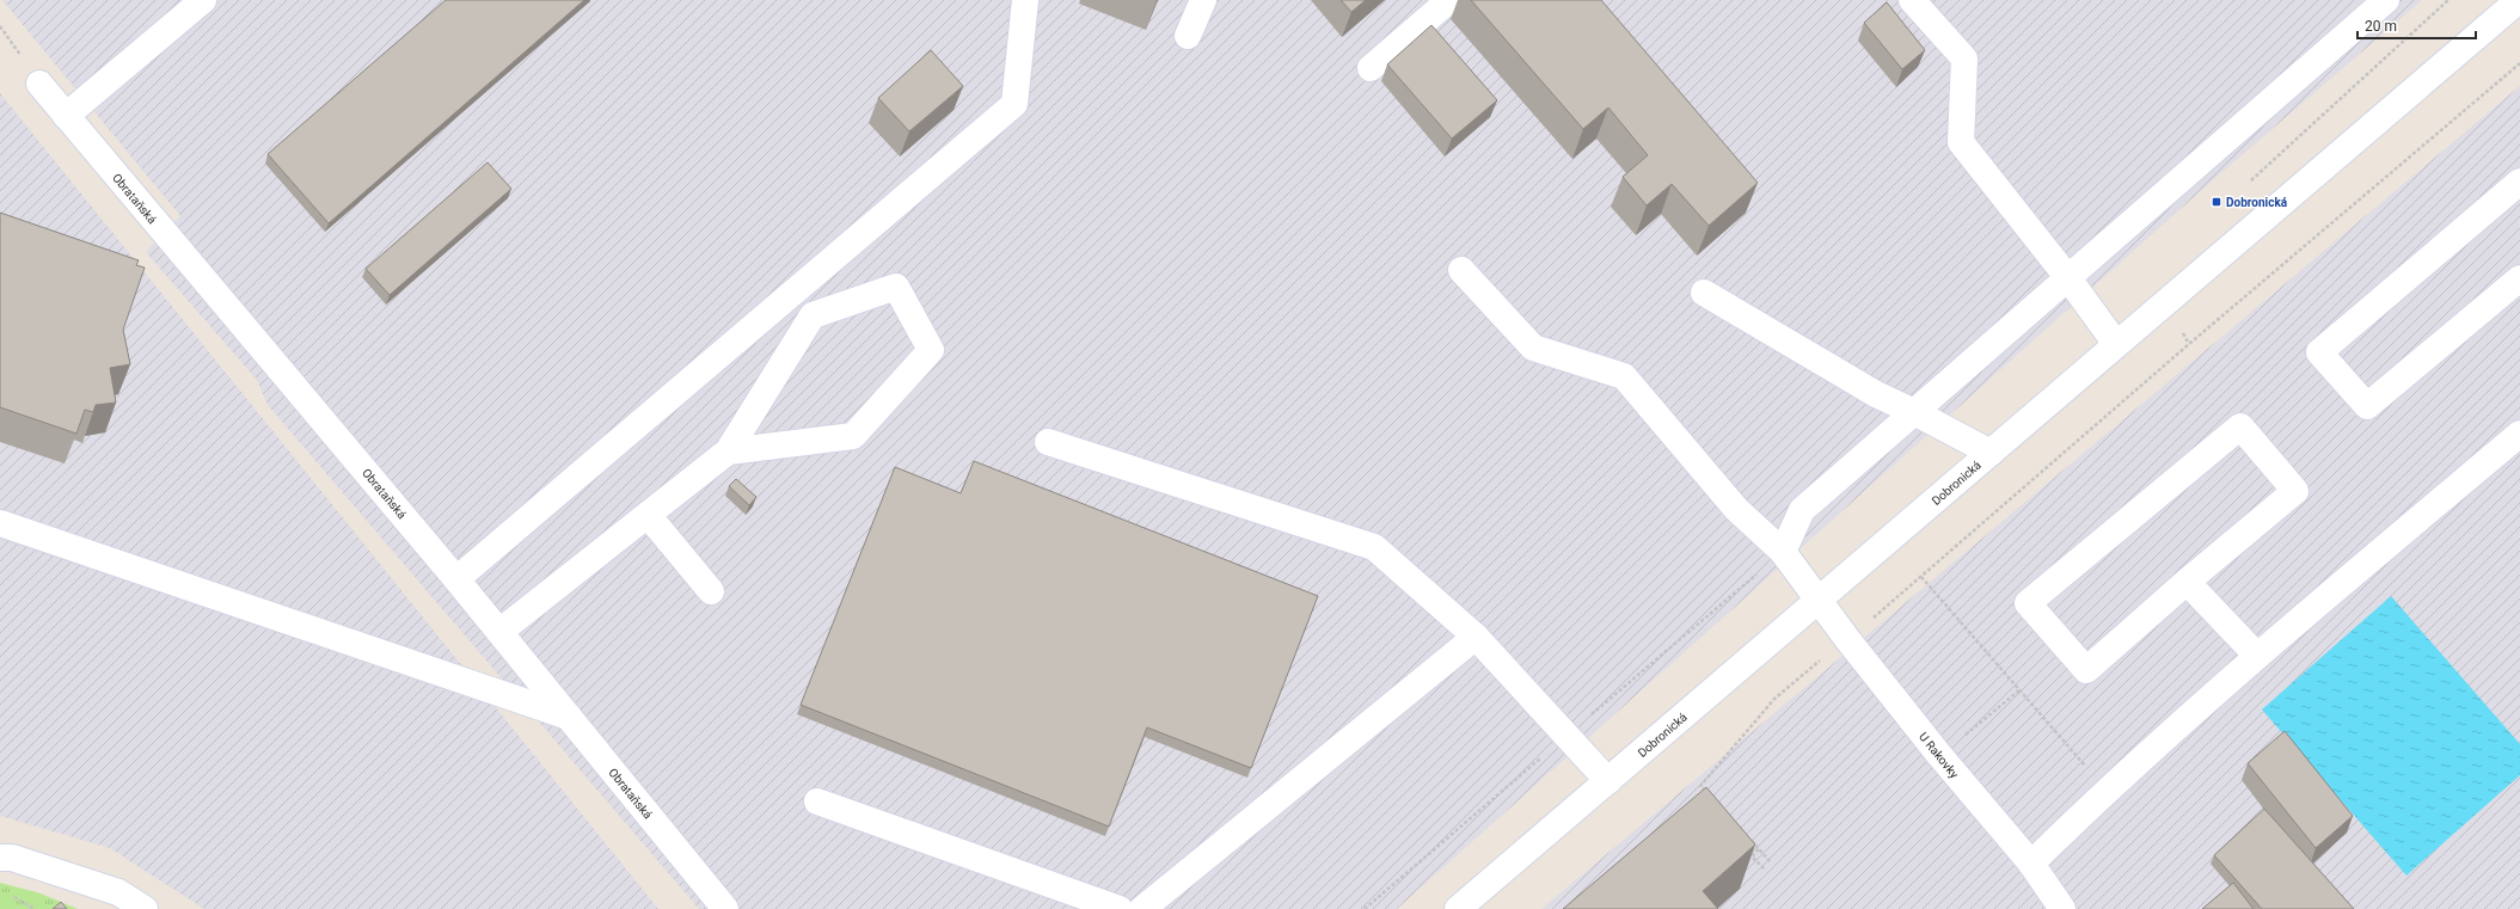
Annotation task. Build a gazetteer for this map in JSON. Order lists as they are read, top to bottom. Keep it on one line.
{"streets":{"street":["Obrataňská","Dobronická","U Rakovky"]},"crossings":[["Dobronická","U Rakovky"]],"places":{"transit":["Dobronická"]},"scale_bar":"20 m"}
